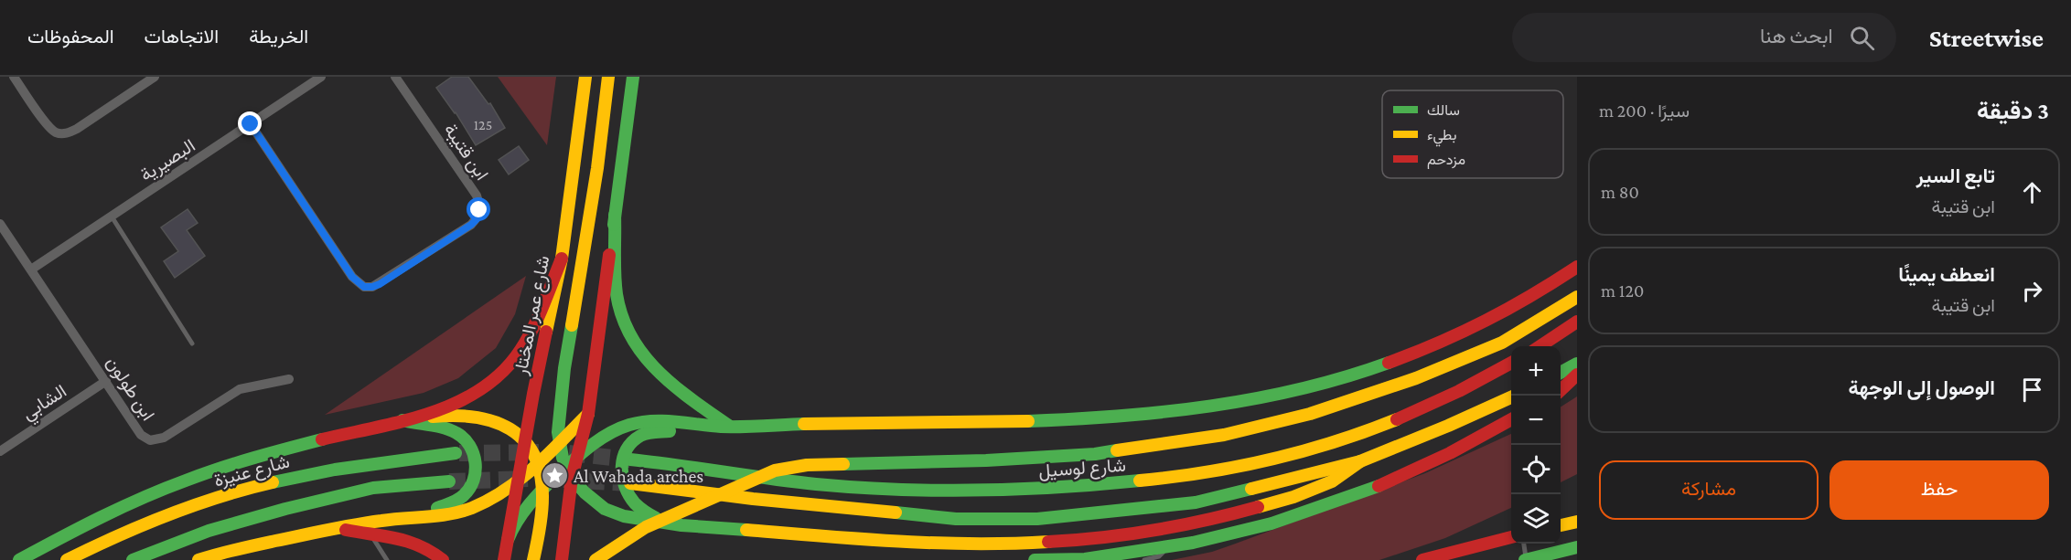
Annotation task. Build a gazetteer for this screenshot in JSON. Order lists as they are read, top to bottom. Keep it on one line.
{"streets":{"main road":["شارع عمر المختار","شارع لوسيل","شارع عنيزة"],"street":["ابن قتيبة","البصيرية","ابن طولون","الشابي"]},"crossings":[["ابن قتيبة","البصيرية"],["البصيرية","ابن طولون"],["ابن طولون","الشابي"]],"places":{"place":["Al Wahada arches"]},"house_numbers":["125"],"legend":["سالك","بطيء","مزدحم"],"page":{"header":"Streetwise","search":"ابحث هنا","nav":["الخريطة","الاتجاهات","المحفوظات"],"heading":["3 دقيقة","سيرًا · 200 m"],"list":[["تابع السير","ابن قتيبة","80 m"],["انعطف يمينًا","ابن قتيبة","120 m"],"الوصول إلى الوجهة"],"map_buttons":["+","−"],"buttons":["حفظ","مشاركة"]}}
